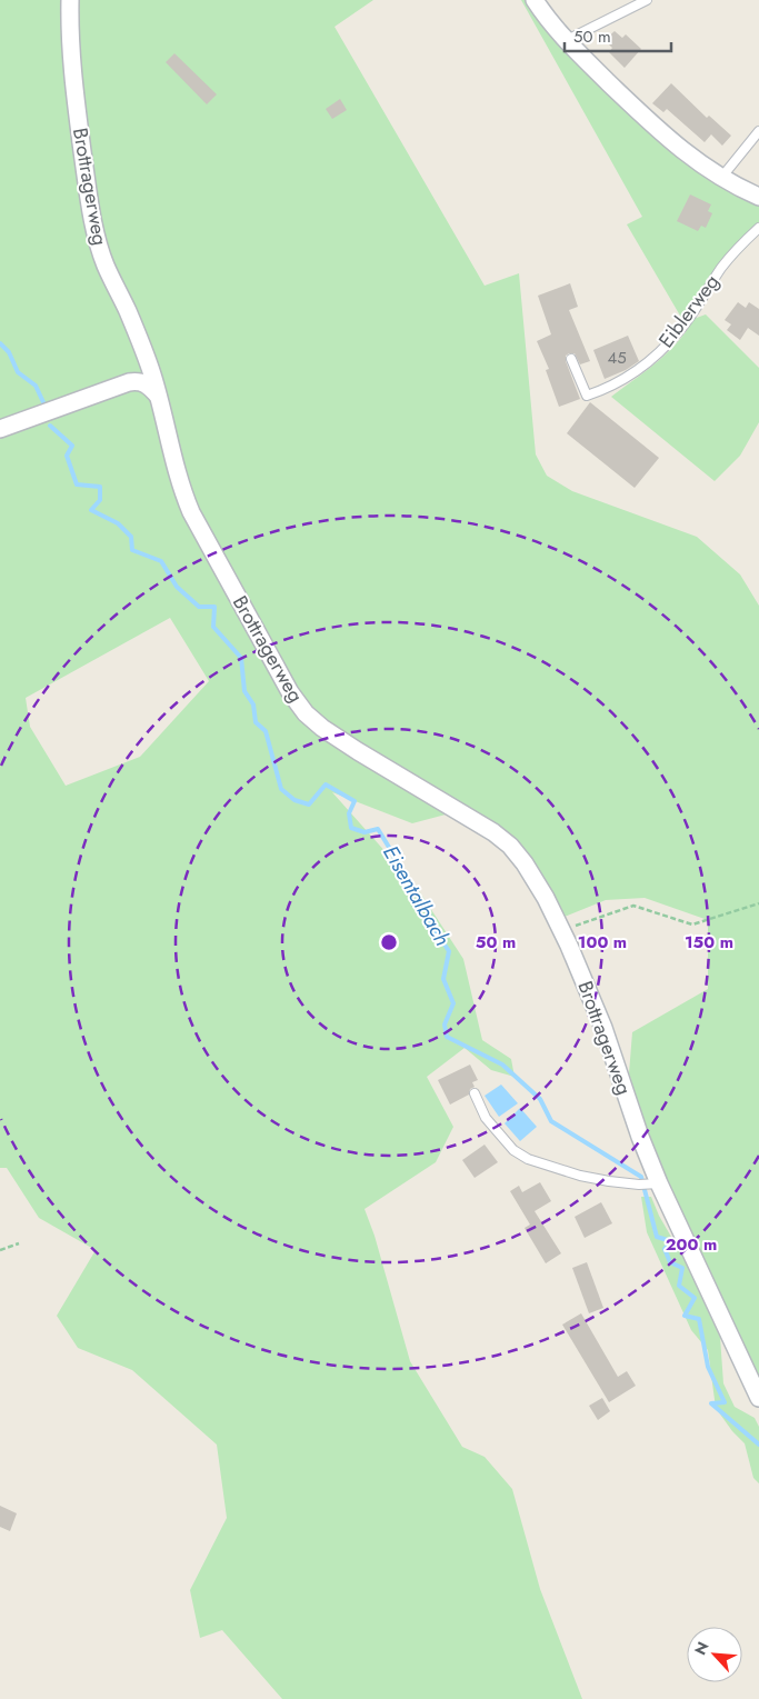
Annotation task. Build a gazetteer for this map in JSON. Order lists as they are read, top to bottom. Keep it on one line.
{"streets":{"street":["Brottragerweg"],"lane":["Eiblerweg"]},"water":["Eisentalbach"],"house_numbers":["45"],"scale_bar":"50 m","north":"top left","rings":["50 m","100 m","150 m","200 m"]}
